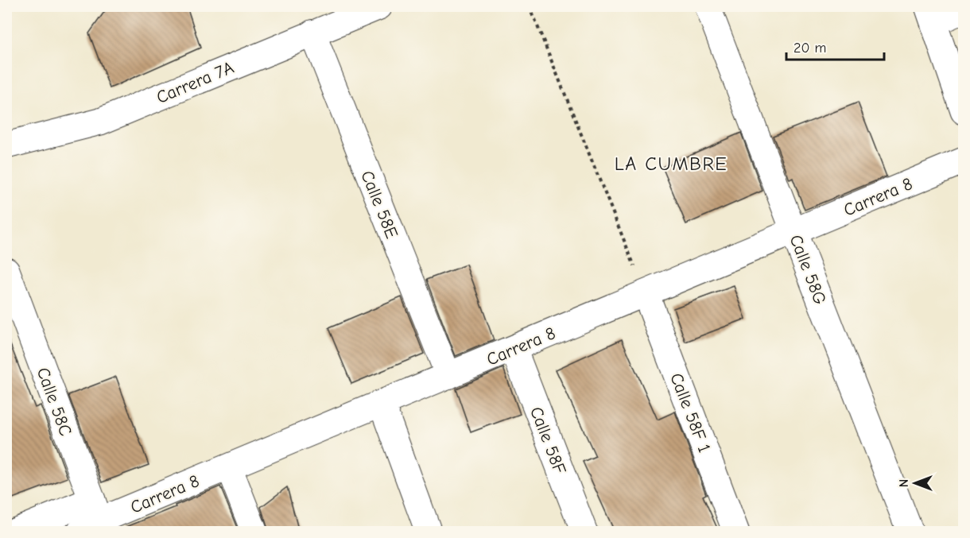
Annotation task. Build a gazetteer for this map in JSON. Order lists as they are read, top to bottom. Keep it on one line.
{"streets":{"street":["Carrera 7A","Carrera 8","Calle 58E","Calle 58G","Calle 58C","Calle 58F 1","Calle 58F"]},"crossings":[["Carrera 7A","Calle 58E"],["Carrera 8","Calle 58E"],["Carrera 8","Calle 58G"],["Carrera 8","Calle 58C"],["Carrera 8","Calle 58F 1"],["Carrera 8","Calle 58F"]],"districts":["LA CUMBRE"],"scale_bar":"20 m","north":"left"}
